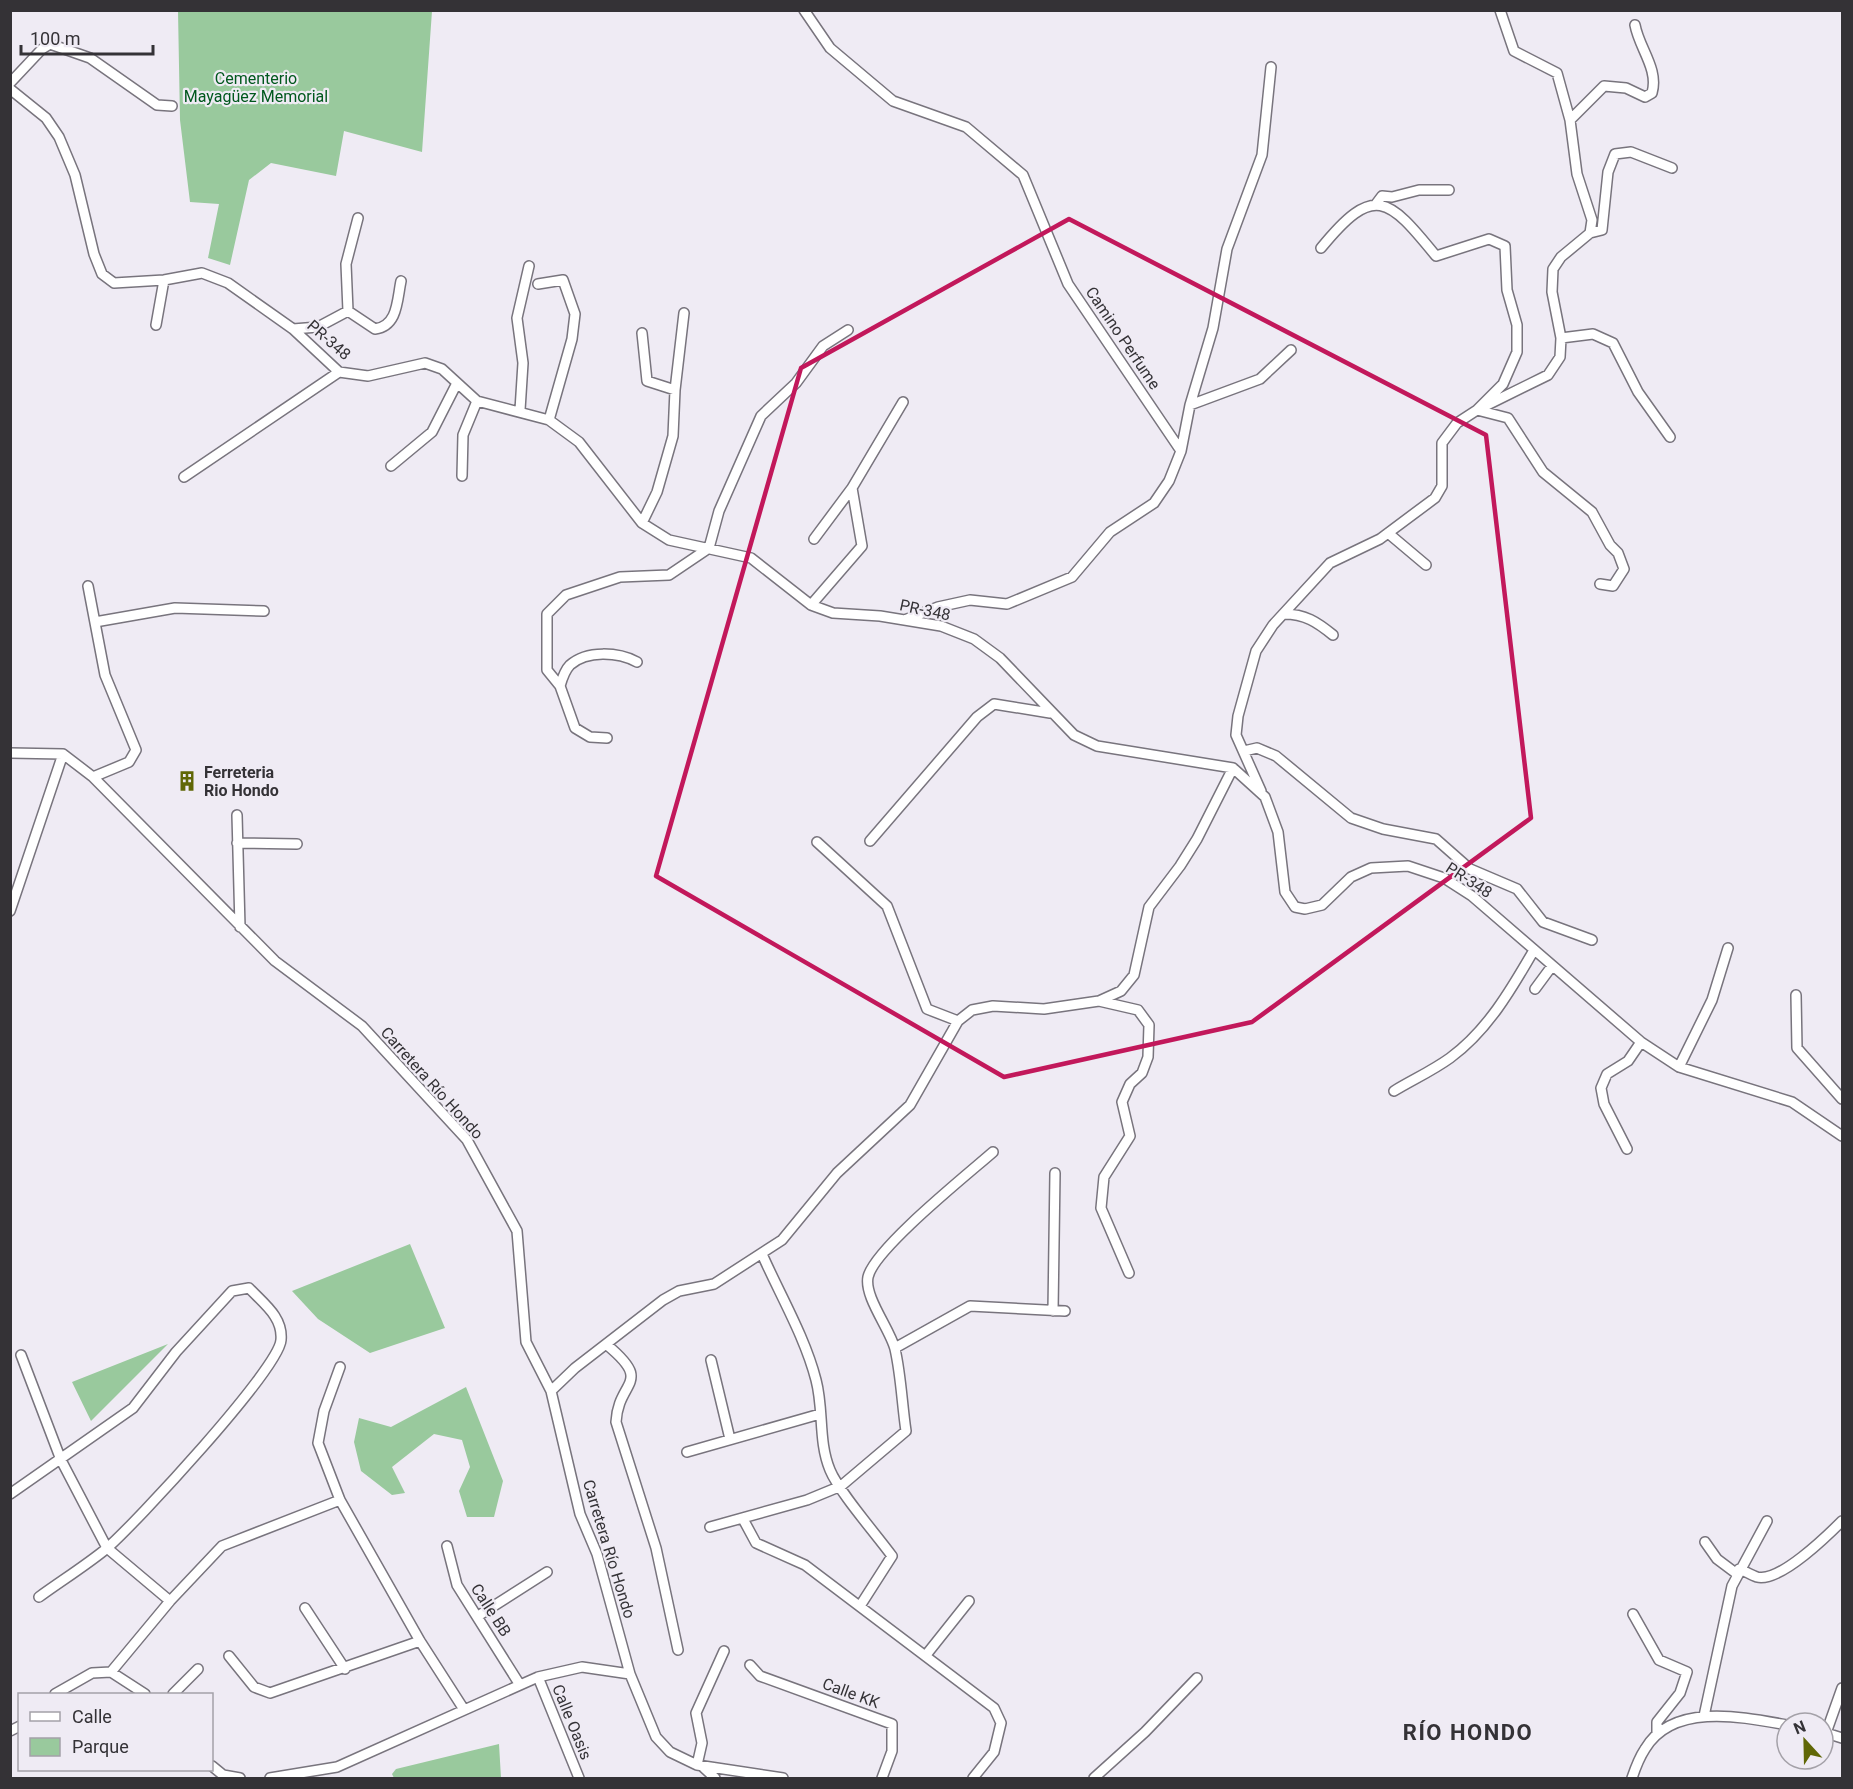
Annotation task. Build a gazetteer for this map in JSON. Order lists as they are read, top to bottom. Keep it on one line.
{"streets":{"street":["Camino Perfume","PR-348","Carretera Río Hondo","Calle BB","Calle KK","Calle Oasis"]},"districts":["RÍO HONDO"],"parks":["Cementerio Mayagüez Memorial"],"places":{"building":["Ferreteria Rio Hondo"]},"legend":["Calle","Parque"],"scale_bar":"100 m","north":"top"}
